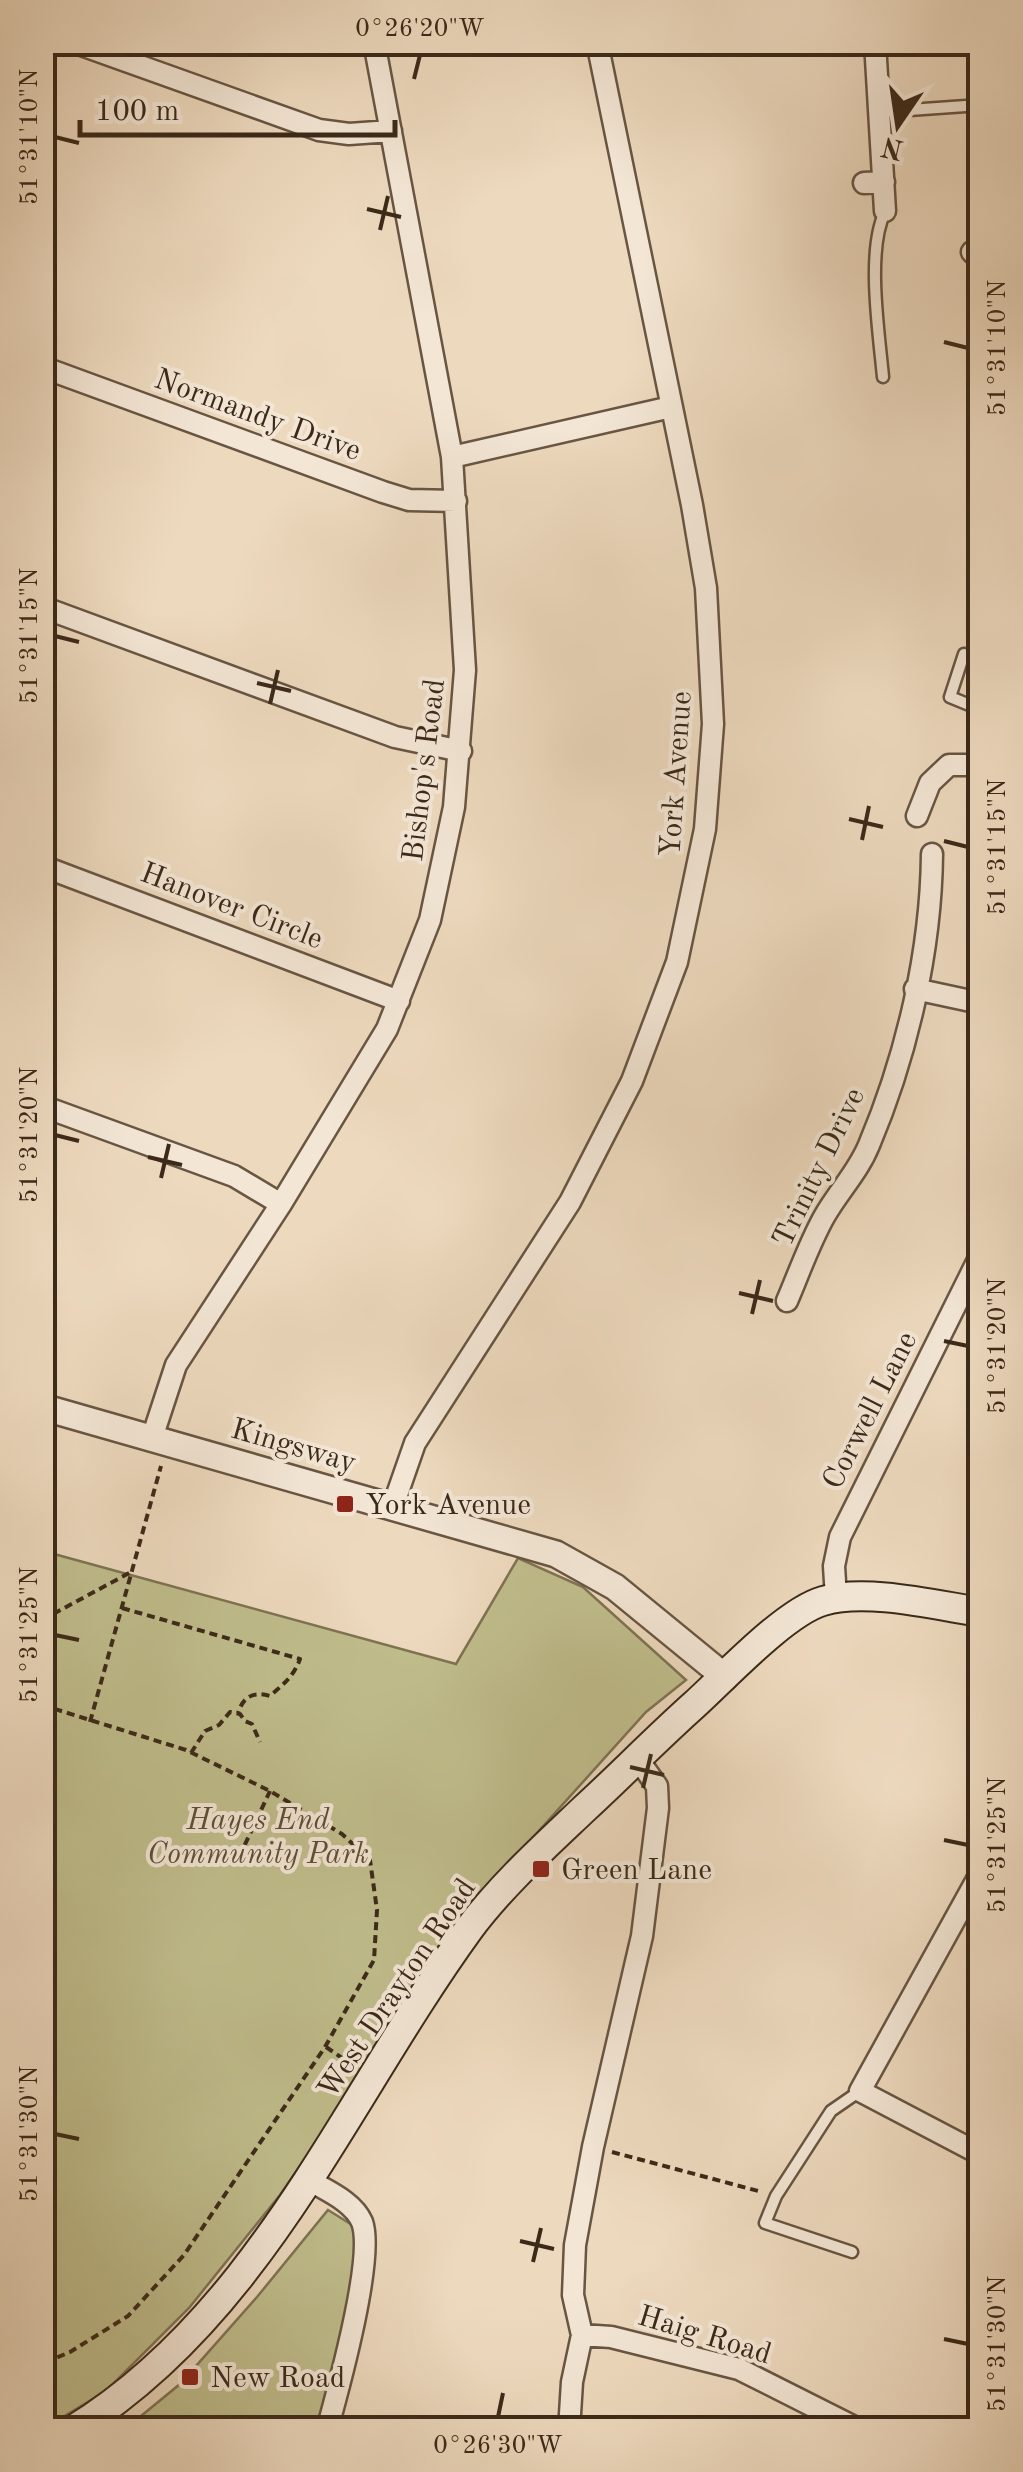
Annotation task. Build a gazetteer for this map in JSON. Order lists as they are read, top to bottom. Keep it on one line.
{"streets":{"main road":["West Drayton Road"],"street":["Normandy Drive","Bishop's Road","York Avenue","Hanover Circle","Trinity Drive","Corwell Lane","Kingsway","Haig Road"]},"crossings":[["Normandy Drive","Bishop's Road"],["Bishop's Road","Hanover Circle"],["Bishop's Road","Kingsway"],["York Avenue","Kingsway"],["Corwell Lane","West Drayton Road"],["Kingsway","West Drayton Road"]],"parks":["Hayes End Community Park"],"places":{"transit":["York Avenue","Green Lane","New Road"]},"scale_bar":"100 m","north":"bottom","coordinates":["0°26'20\"W","51°31'10\"N","51°31'15\"N","51°31'20\"N","51°31'25\"N","51°31'30\"N","0°26'30\"W"]}
